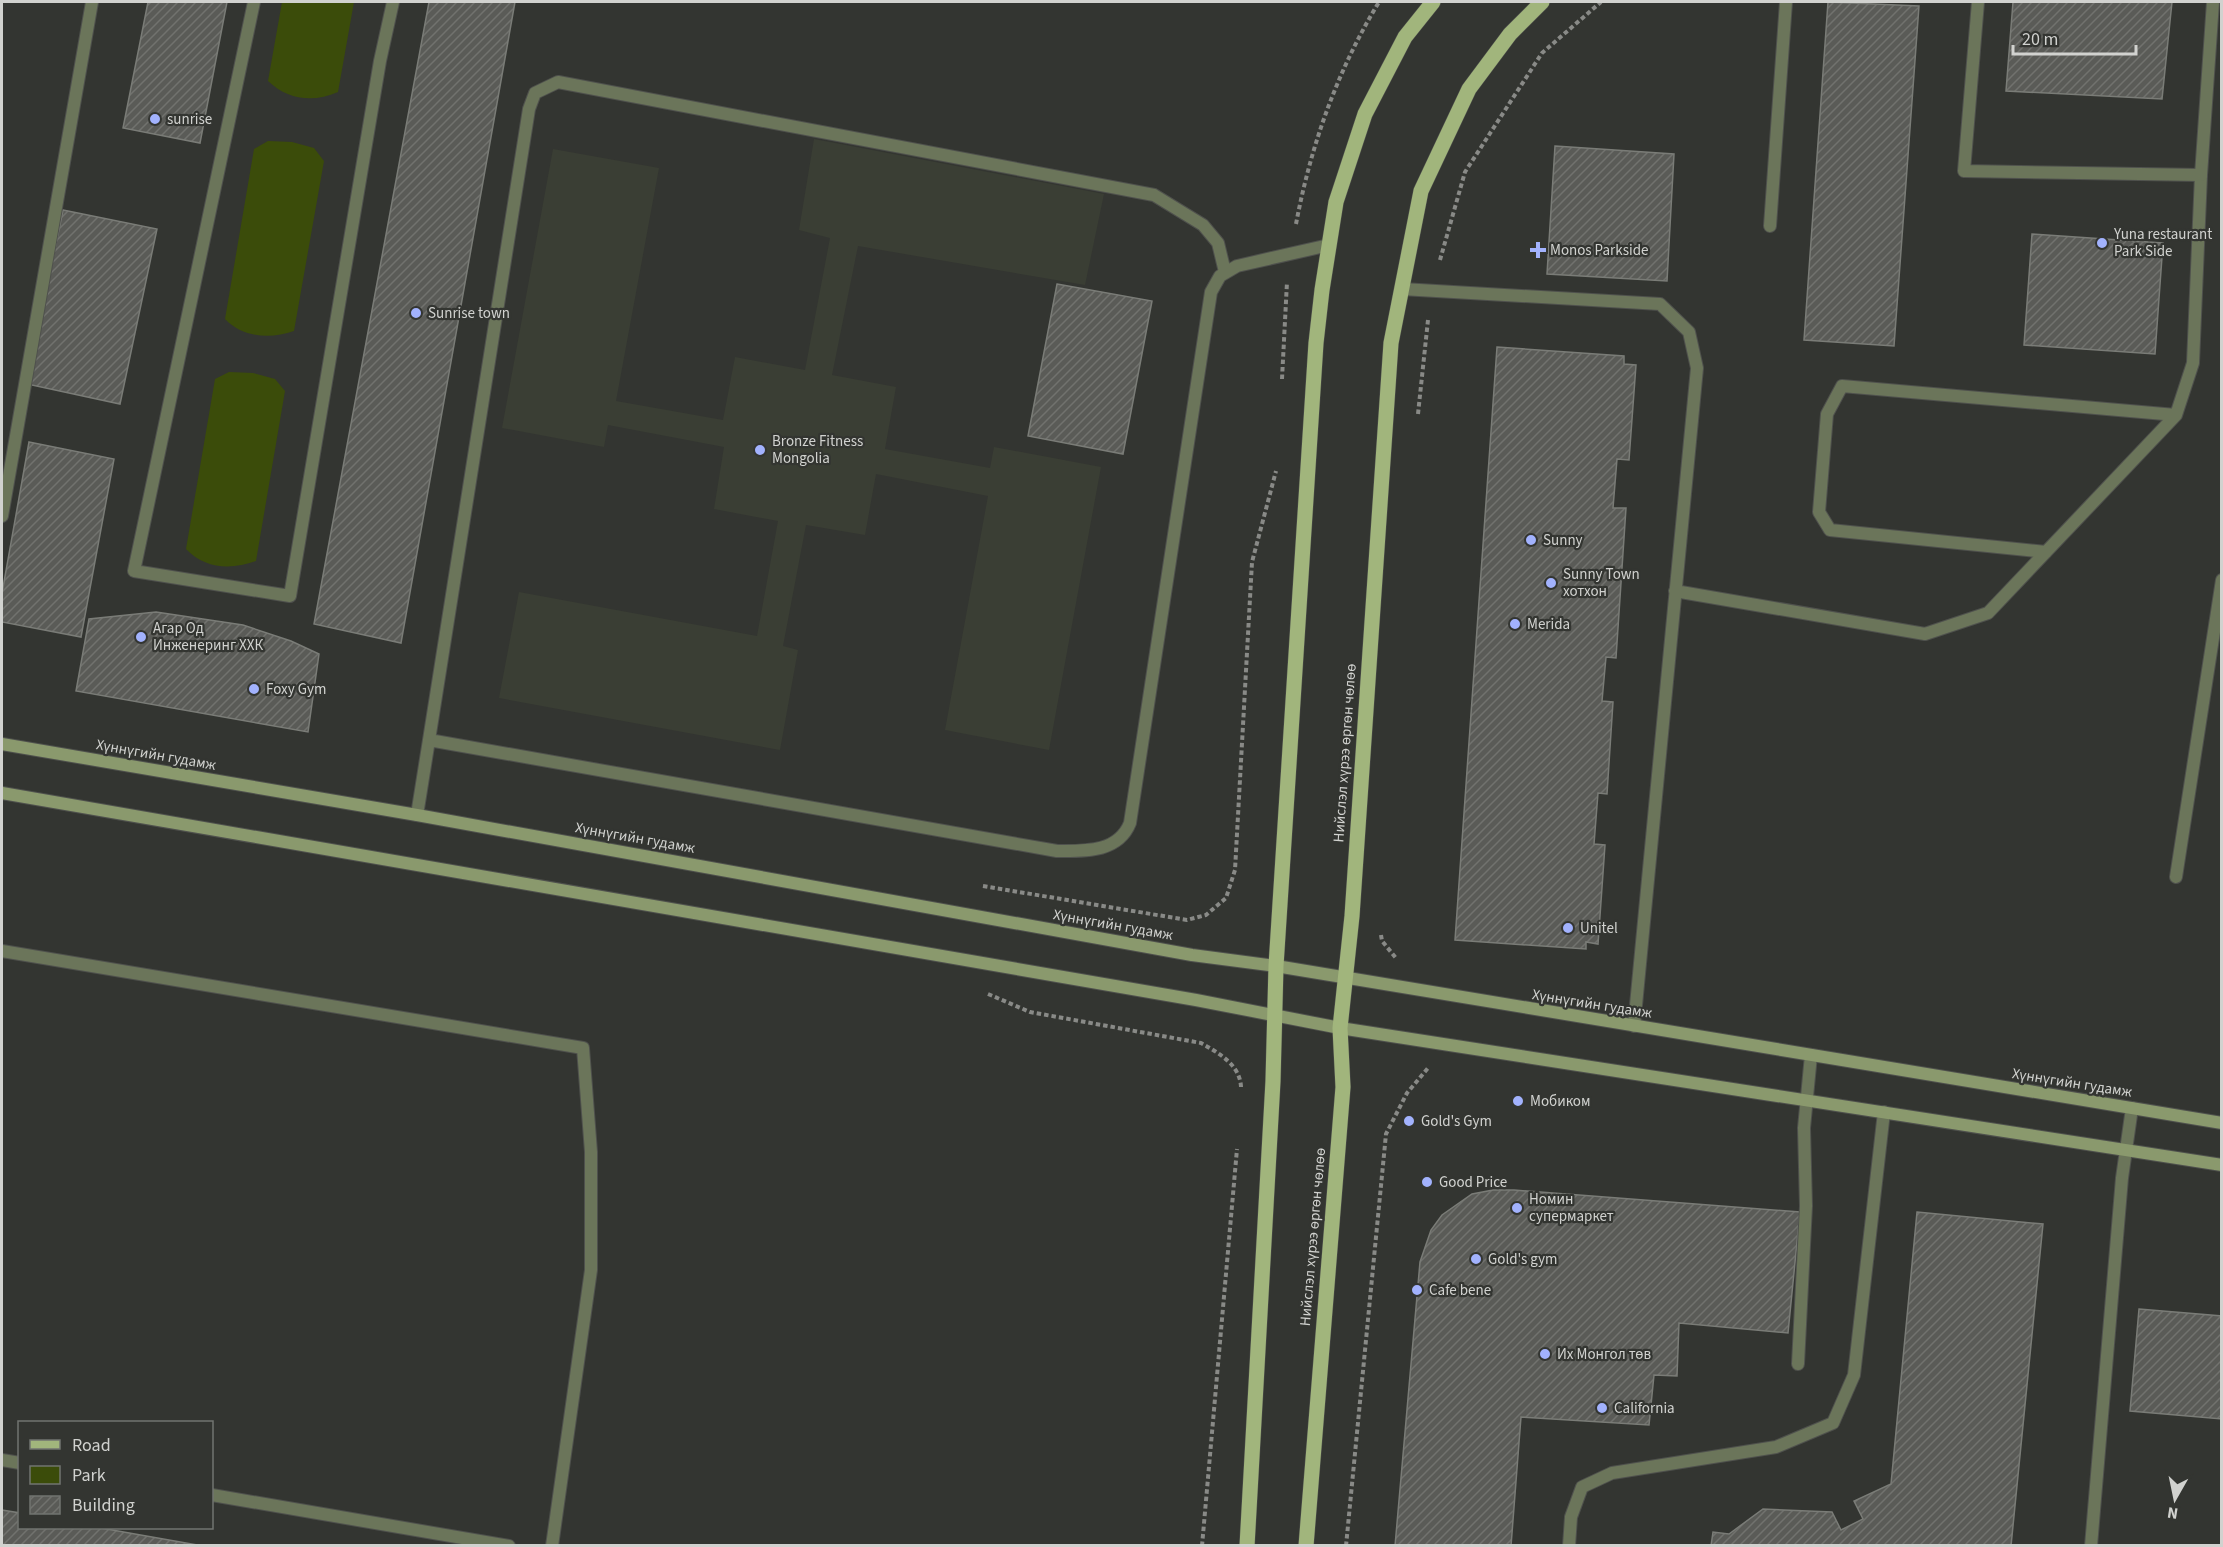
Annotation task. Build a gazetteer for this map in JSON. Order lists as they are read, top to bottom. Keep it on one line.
{"streets":{"main road":["Нийслэл хүрээ өргөн чөлөө","Хүннүгийн гудамж"]},"crossings":[["Нийслэл хүрээ өргөн чөлөө","Хүннүгийн гудамж"]],"places":{"other":["sunrise","Yuna restaurant Park Side","Sunrise town","Bronze Fitness Mongolia","Sunny","Sunny Town хотхон","Merida","Агар Од Инженеринг ХХК","Foxy Gym","Unitel","Мобиком","Gold's Gym","Good Price","Номин супермаркет","Gold's gym","Cafe bene","Их Монгол төв","California"],"health":["Monos Parkside"]},"legend":["Road","Park","Building"],"scale_bar":"20 m","north":"bottom"}
